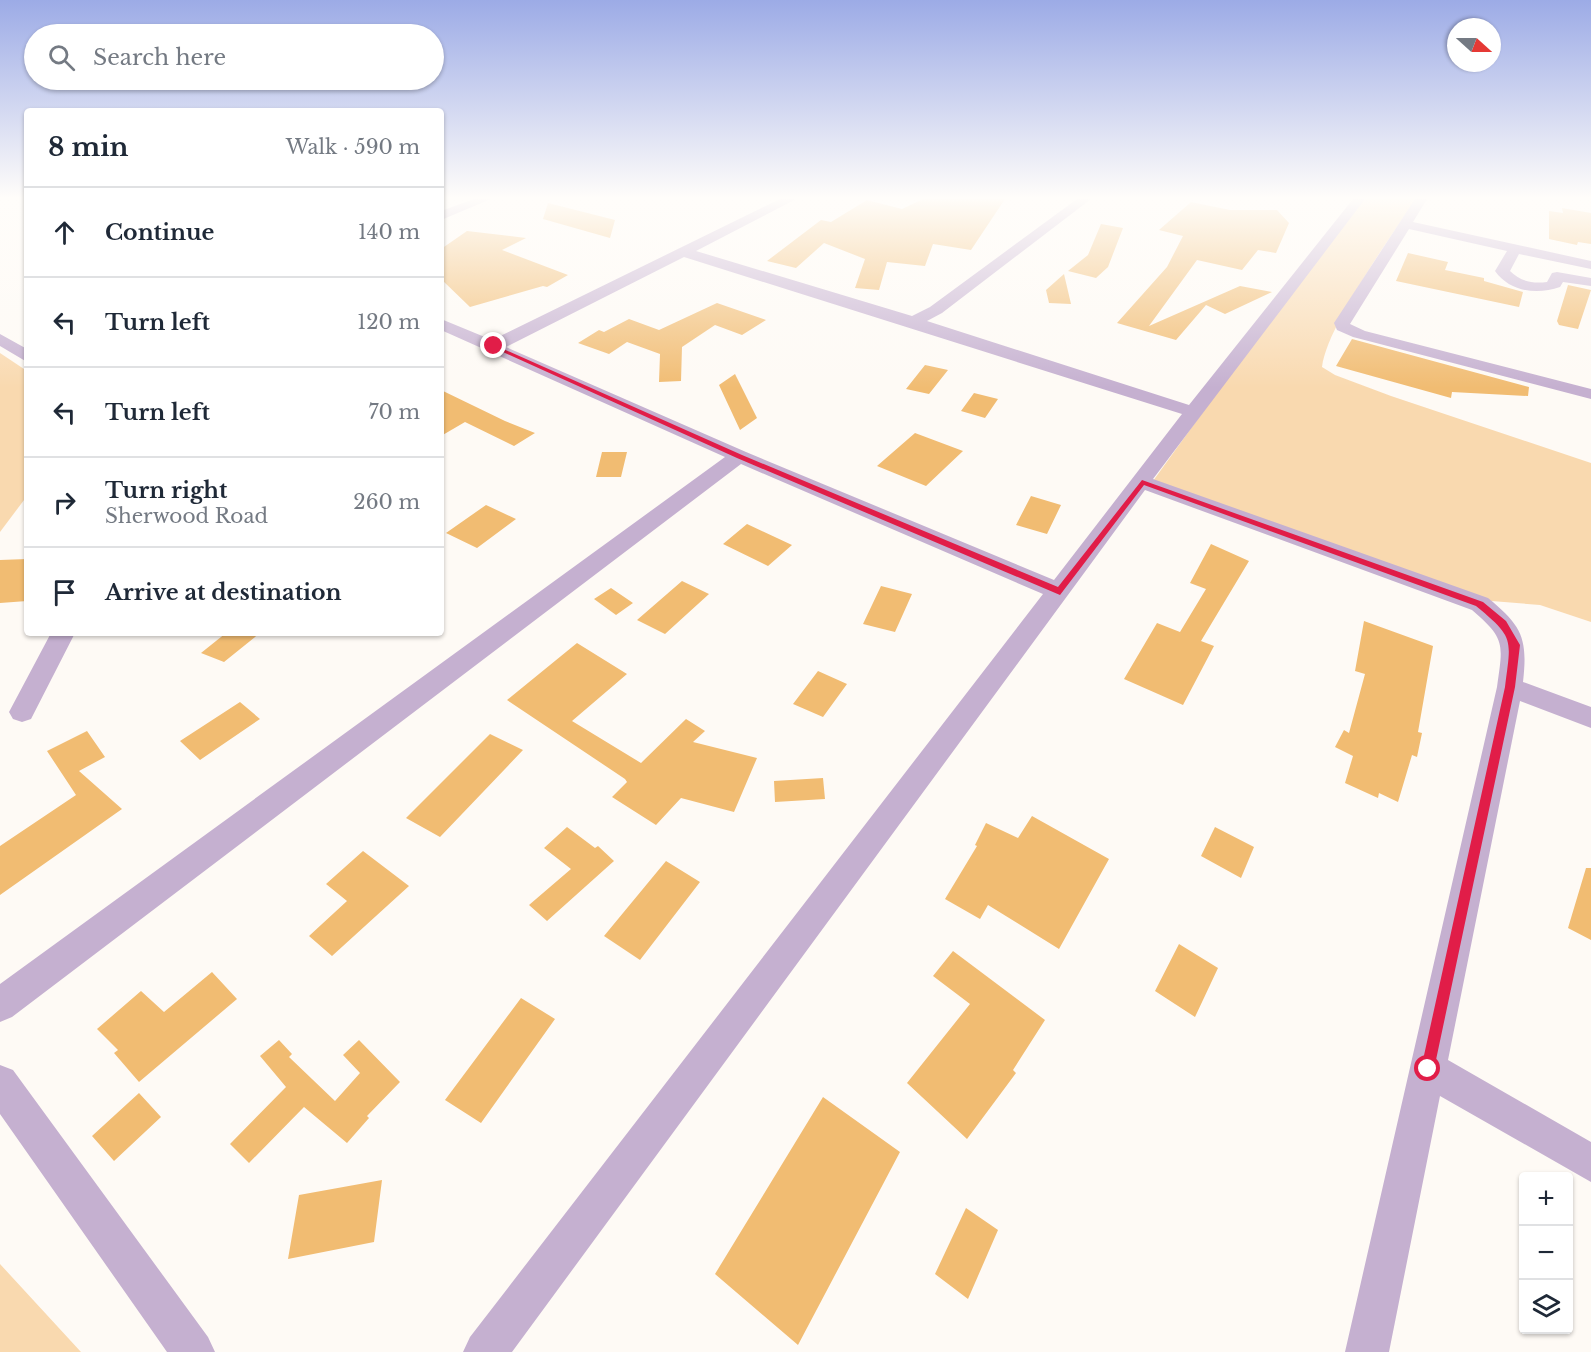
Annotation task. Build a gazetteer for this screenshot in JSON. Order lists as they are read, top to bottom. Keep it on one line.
{"north":"right","page":{"search":"Search here","heading":["8 min","Walk · 590 m"],"list":[["Continue","140 m"],["Turn left","120 m"],["Turn left","70 m"],["Turn right","Sherwood Road","260 m"],"Arrive at destination"],"map_buttons":["+","−"]}}
